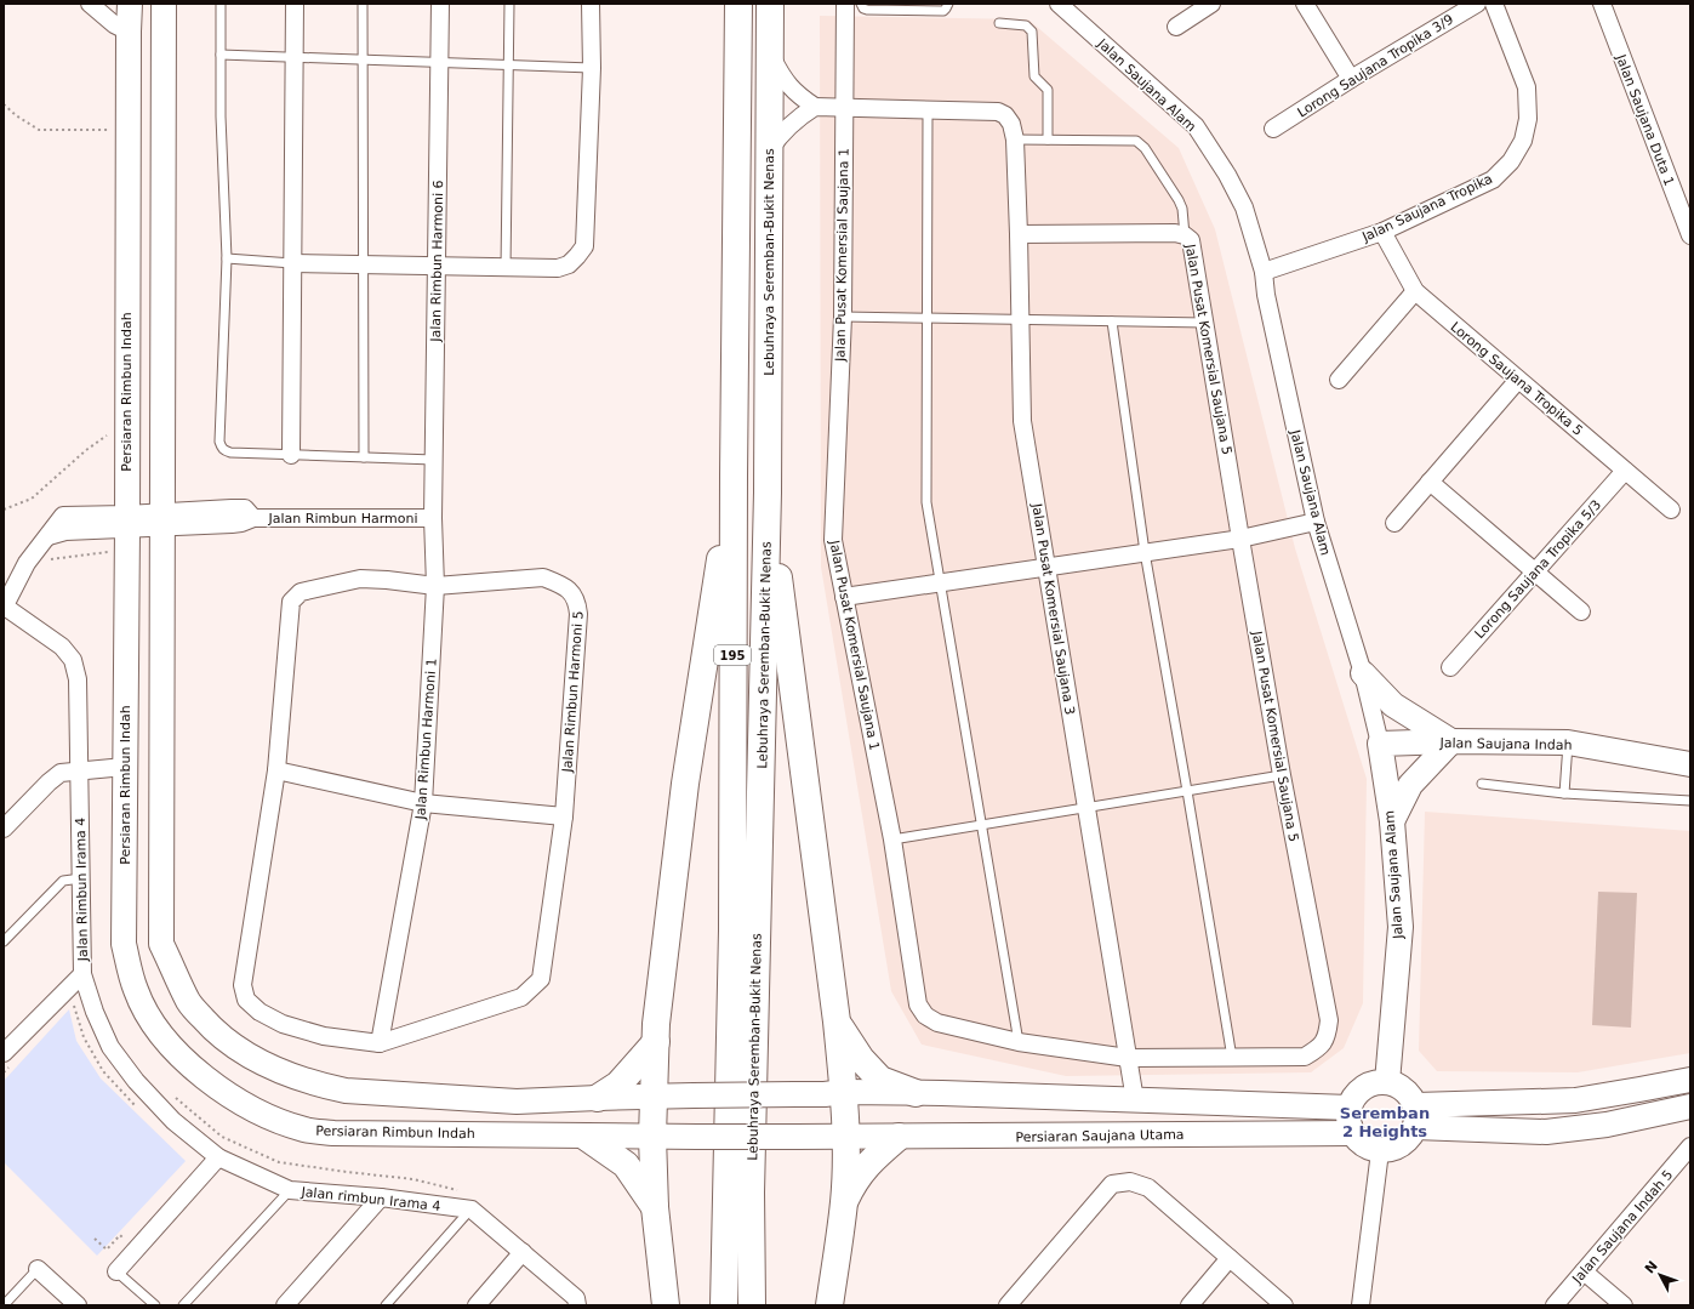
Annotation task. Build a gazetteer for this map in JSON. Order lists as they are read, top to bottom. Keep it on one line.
{"streets":{"highway":["Lebuhraya Seremban-Bukit Nenas","195"],"street":["Lorong Saujana Tropika 3/9","Jalan Saujana Alam","Jalan Saujana Duta 1","Jalan Saujana Tropika","Jalan Pusat Komersial Saujana 1","Jalan Rimbun Harmoni 6","Jalan Pusat Komersial Saujana 5","Lorong Saujana Tropika 5","Persiaran Rimbun Indah","Jalan Rimbun Harmoni","Lorong Saujana Tropika 5/3","Jalan Pusat Komersial Saujana 3","Jalan Rimbun Harmoni 5","Jalan Rimbun Harmoni 1","Jalan Saujana Indah","Jalan Rimbun Irama 4","Persiaran Saujana Utama","Jalan rimbun Irama 4","Jalan Saujana Indah 5"]},"crossings":[["Jalan Saujana Alam","Jalan Saujana Tropika"],["Jalan Saujana Alam","Jalan Saujana Indah"],["Jalan Saujana Alam","Persiaran Saujana Utama"],["Jalan Saujana Tropika","Lorong Saujana Tropika 5"],["Jalan Pusat Komersial Saujana 1","Jalan Pusat Komersial Saujana 5"],["Jalan Pusat Komersial Saujana 1","Jalan Pusat Komersial Saujana 3"],["Jalan Rimbun Harmoni 6","Jalan Rimbun Harmoni"],["Jalan Rimbun Harmoni 6","Jalan Rimbun Harmoni 1"],["Jalan Pusat Komersial Saujana 5","Jalan Pusat Komersial Saujana 3"],["Lorong Saujana Tropika 5","Lorong Saujana Tropika 5/3"],["Persiaran Rimbun Indah","Jalan Rimbun Harmoni"],["Persiaran Rimbun Indah","Persiaran Saujana Utama"],["Jalan Rimbun Harmoni","Jalan Rimbun Harmoni 1"],["Jalan Rimbun Harmoni","Jalan Rimbun Irama 4"],["Jalan Rimbun Harmoni 5","Jalan Rimbun Harmoni 1"],["Jalan Rimbun Irama 4","Jalan rimbun Irama 4"]],"districts":["Seremban 2 Heights"],"north":"top left"}
